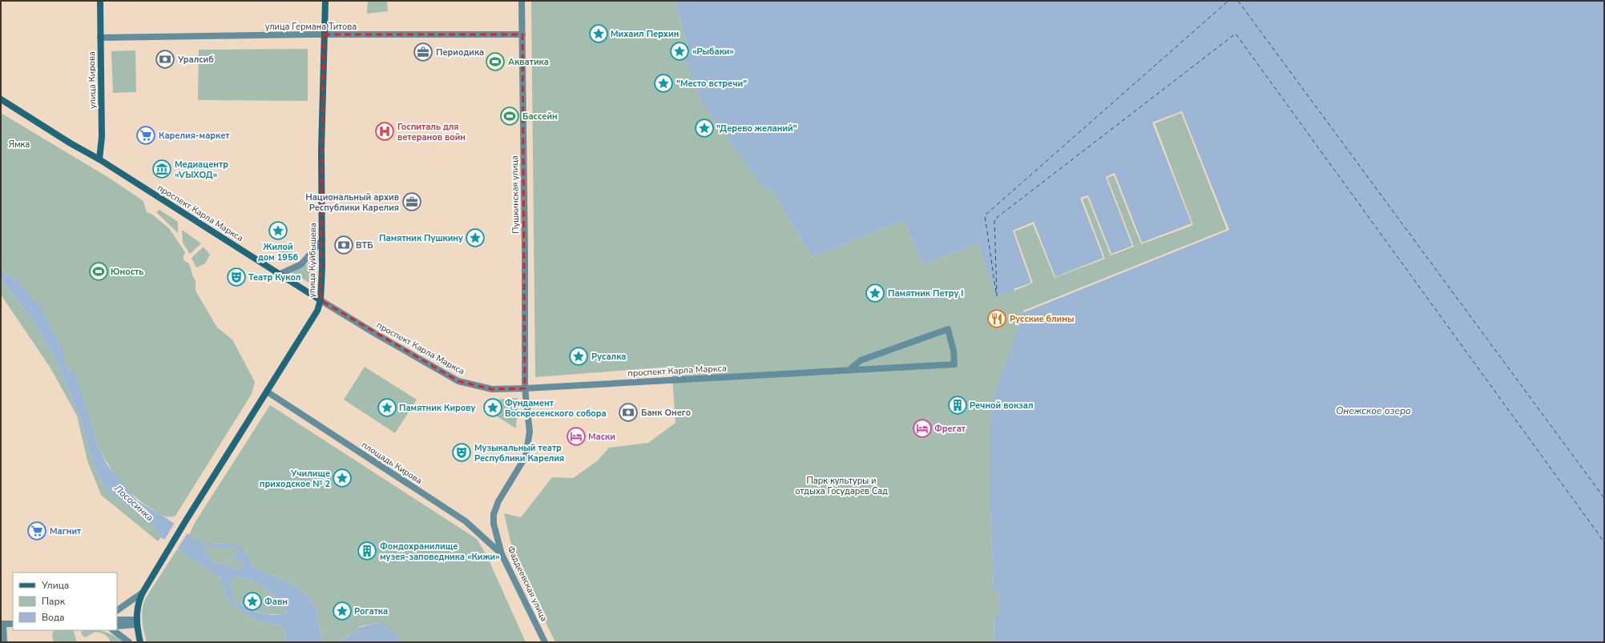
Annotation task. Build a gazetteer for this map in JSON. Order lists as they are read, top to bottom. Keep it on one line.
{"streets":{"main road":["улица Кирова","проспект Карла Маркса","улица Куйбышева"],"street":["улица Германа Титова","Пушкинская улица","площадь Кирова","Фаддеевская улица"]},"crossings":[["улица Германа Титова","улица Кирова"],["улица Германа Титова","Пушкинская улица"],["улица Германа Титова","улица Куйбышева"],["улица Кирова","проспект Карла Маркса"],["Пушкинская улица","проспект Карла Маркса"],["Пушкинская улица","Фаддеевская улица"],["проспект Карла Маркса","улица Куйбышева"],["проспект Карла Маркса","Фаддеевская улица"],["улица Куйбышева","площадь Кирова"],["площадь Кирова","Фаддеевская улица"]],"water":["Онежское озеро","Лососинка"],"parks":["Ямка","Парк культуры и отдыха Государев Сад"],"places":{"place":["Михаил Перхин","«Рыбаки»","\"Место встречи\"","\"Дерево желаний\"","Жилой дом 1956","Памятник Пушкину","Памятник Петру I","Русалка","Памятник Кирову","Фундамент Воскресенского собора","Училище приходское № 2","Фавн","Рогатка"],"office":["Периодика","Национальный архив Республики Карелия"],"bank":["Уралсиб","ВТБ","Банк Онего"],"sports":["Акватика","Бассейн","Юность"],"hospital":["Госпиталь для ветеранов войн"],"supermarket":["Карелия-маркет","Магнит"],"museum":["Медиацентр «ѴЫХОД»"],"theatre":["Театр Кукол","Музыкальный театр Республики Карелия"],"restaurant":["Русские блины"],"building":["Речной вокзал","Фондохранилище музея-заповедника «Кижи»"],"hotel":["Фрегат","Маски"]},"legend":["Улица","Парк","Вода"]}
